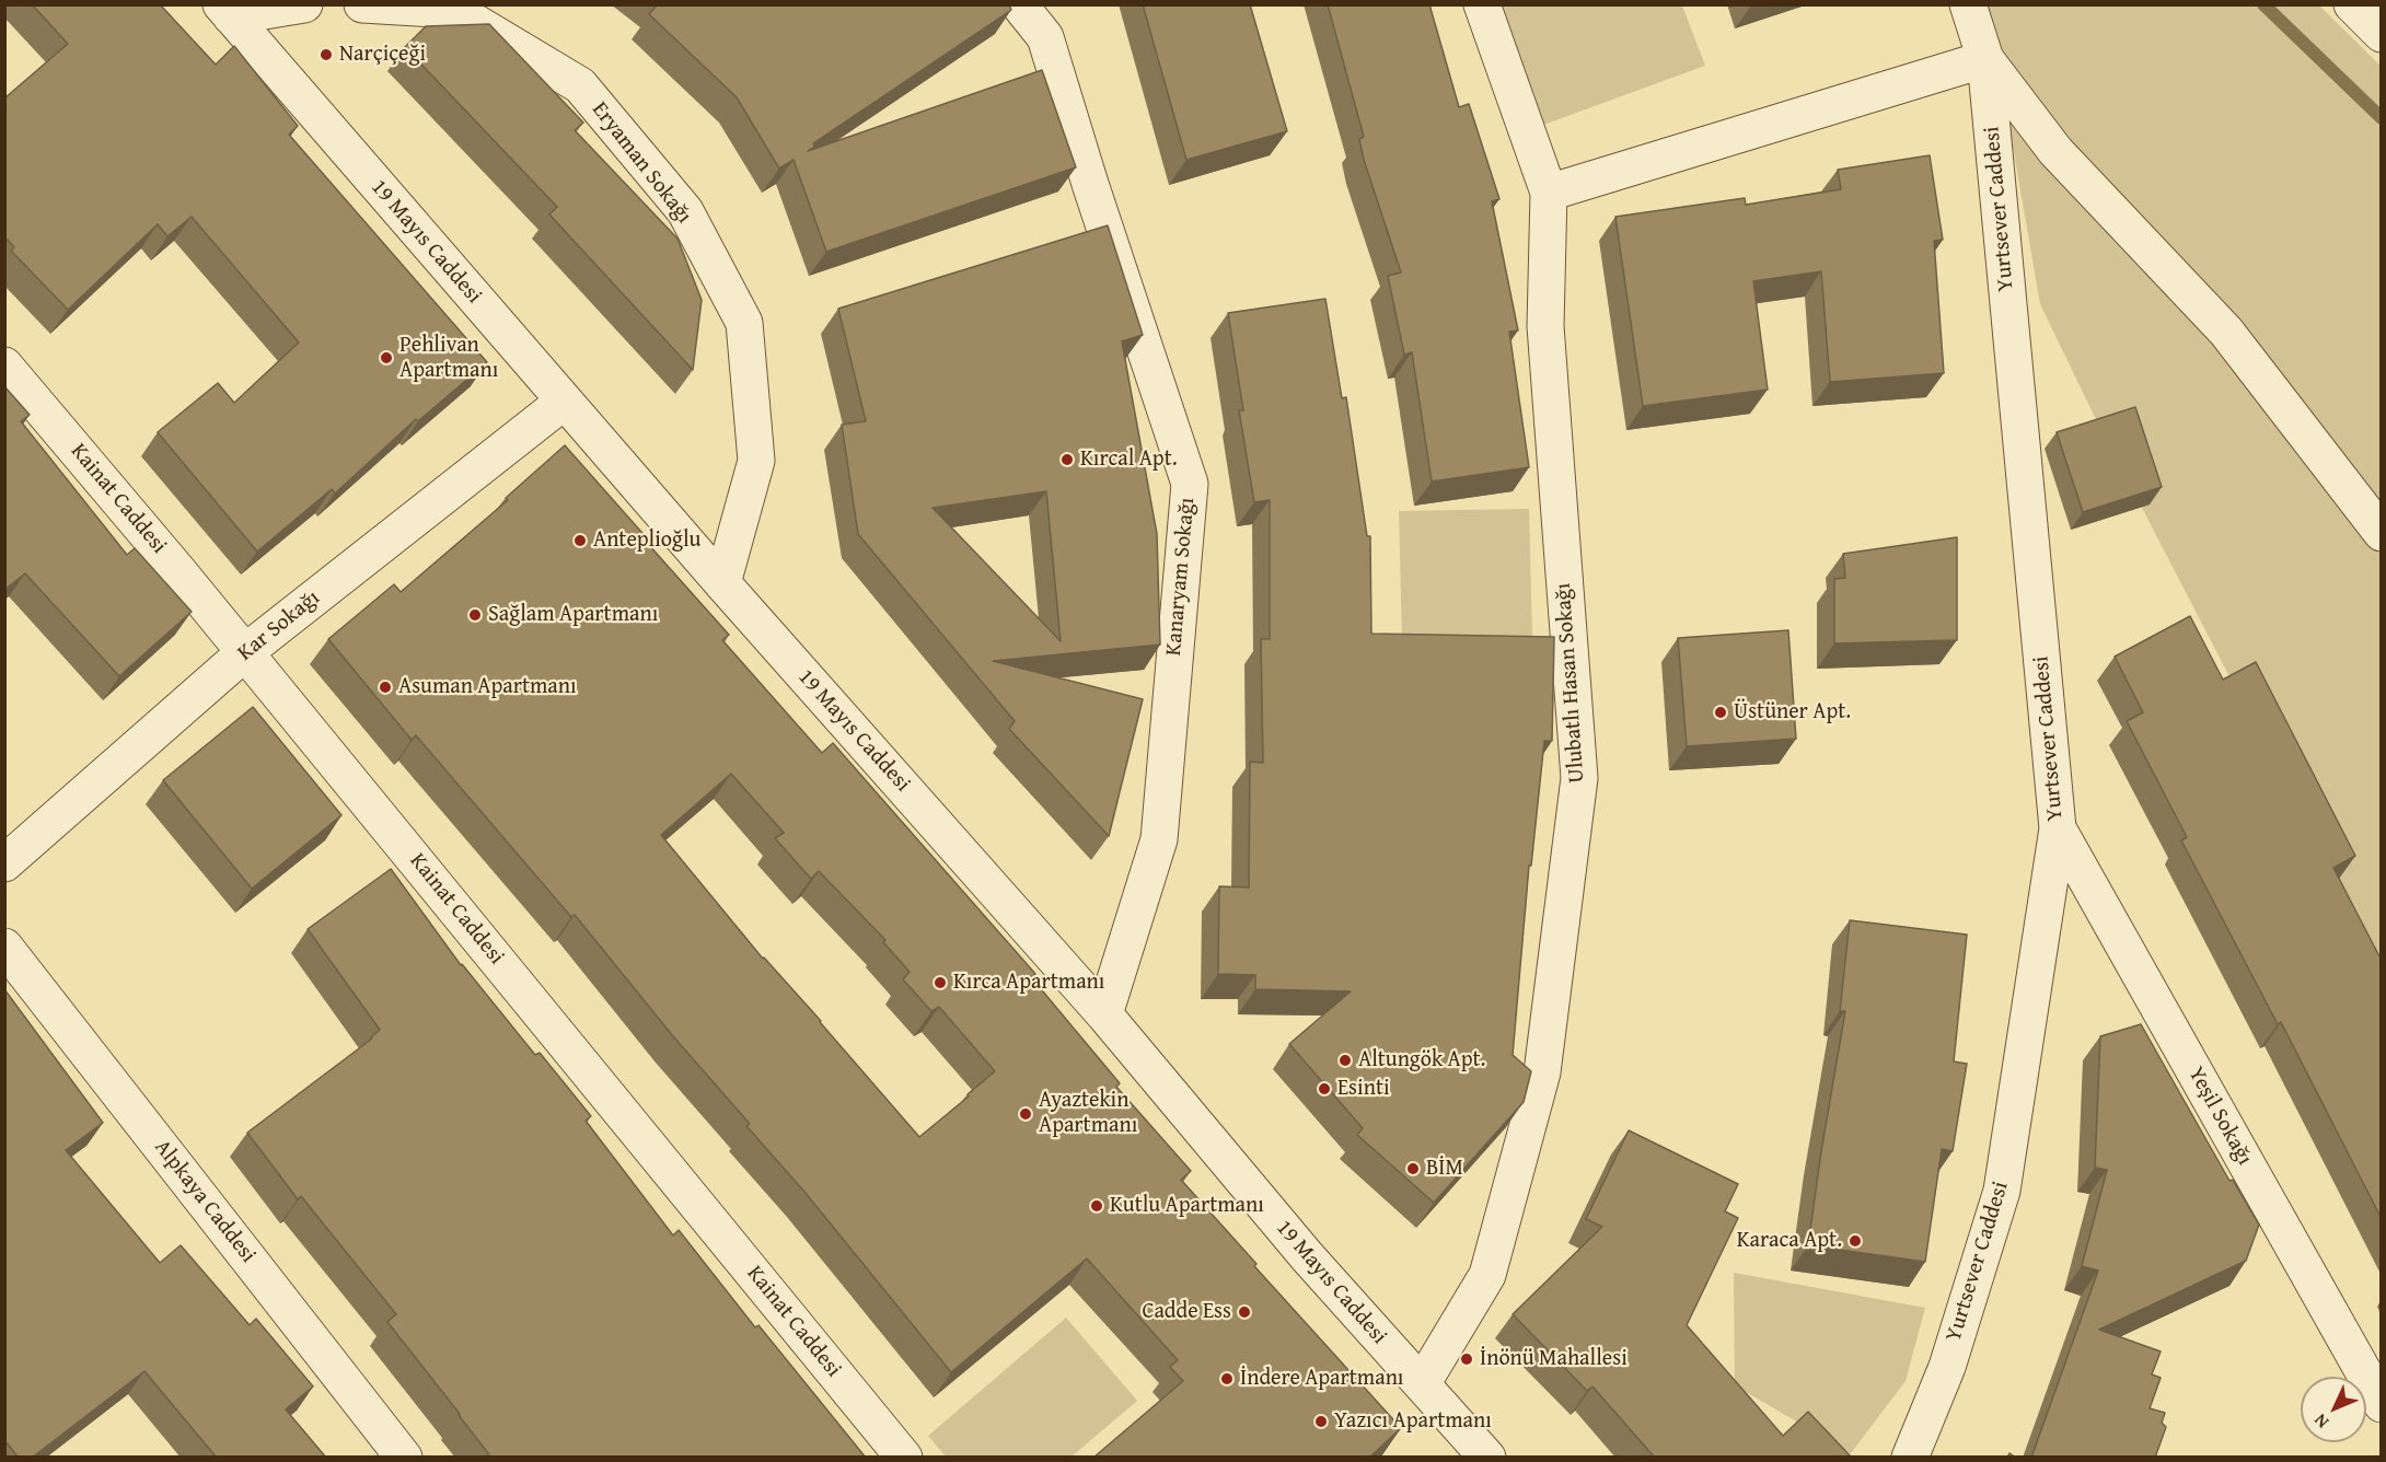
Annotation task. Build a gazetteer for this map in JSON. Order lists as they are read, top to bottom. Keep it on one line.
{"streets":{"street":["Eryaman Sokağı","Yurtsever Caddesi","19 Mayıs Caddesi","Kainat Caddesi","Kanaryam Sokağı","Kar Sokağı","Ulubatlı Hasan Sokağı","Yeşil Sokağı","Alpkaya Caddesi"]},"crossings":[["Eryaman Sokağı","19 Mayıs Caddesi"],["Yurtsever Caddesi","Yeşil Sokağı"],["19 Mayıs Caddesi","Kanaryam Sokağı"],["19 Mayıs Caddesi","Kar Sokağı"],["19 Mayıs Caddesi","Ulubatlı Hasan Sokağı"],["Kainat Caddesi","Kar Sokağı"]],"places":["Narçiçeği","Pehlivan Apartmanı","Kırcal Apt.","Anteplioğlu","Sağlam Apartmanı","Asuman Apartmanı","Üstüner Apt.","Kırca Apartmanı","Altungök Apt.","Esinti","Ayaztekin Apartmanı","BİM","Kutlu Apartmanı","Karaca Apt.","Cadde Ess","İnönü Mahallesi","İndere Apartmanı","Yazıcı Apartmanı"],"north":"bottom left"}
